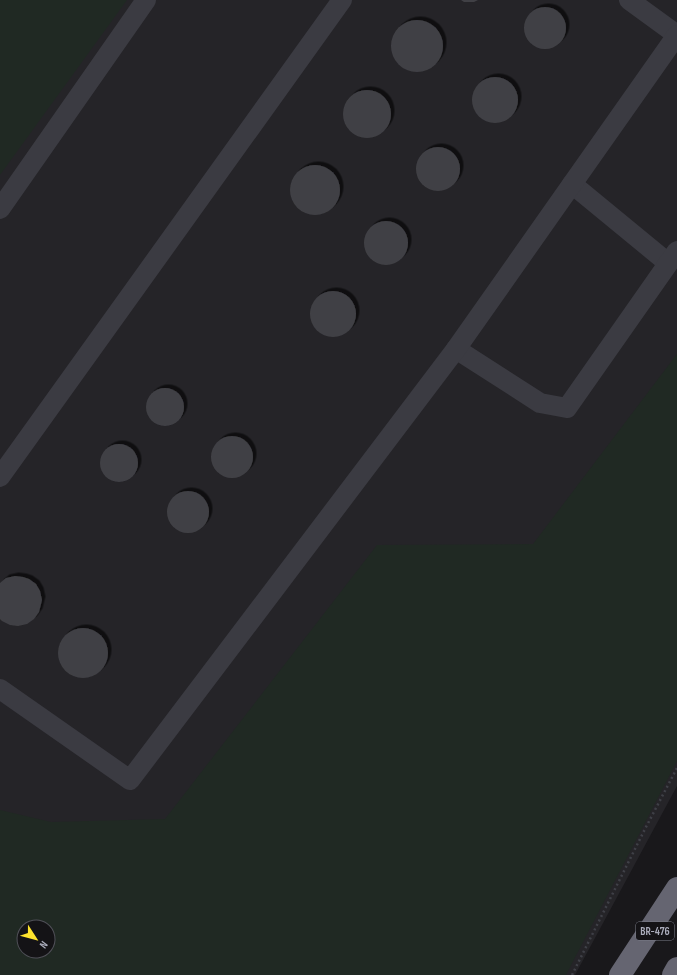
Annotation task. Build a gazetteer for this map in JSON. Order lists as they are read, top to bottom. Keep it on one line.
{"streets":{"highway":["BR-476"]},"north":"bottom right"}
